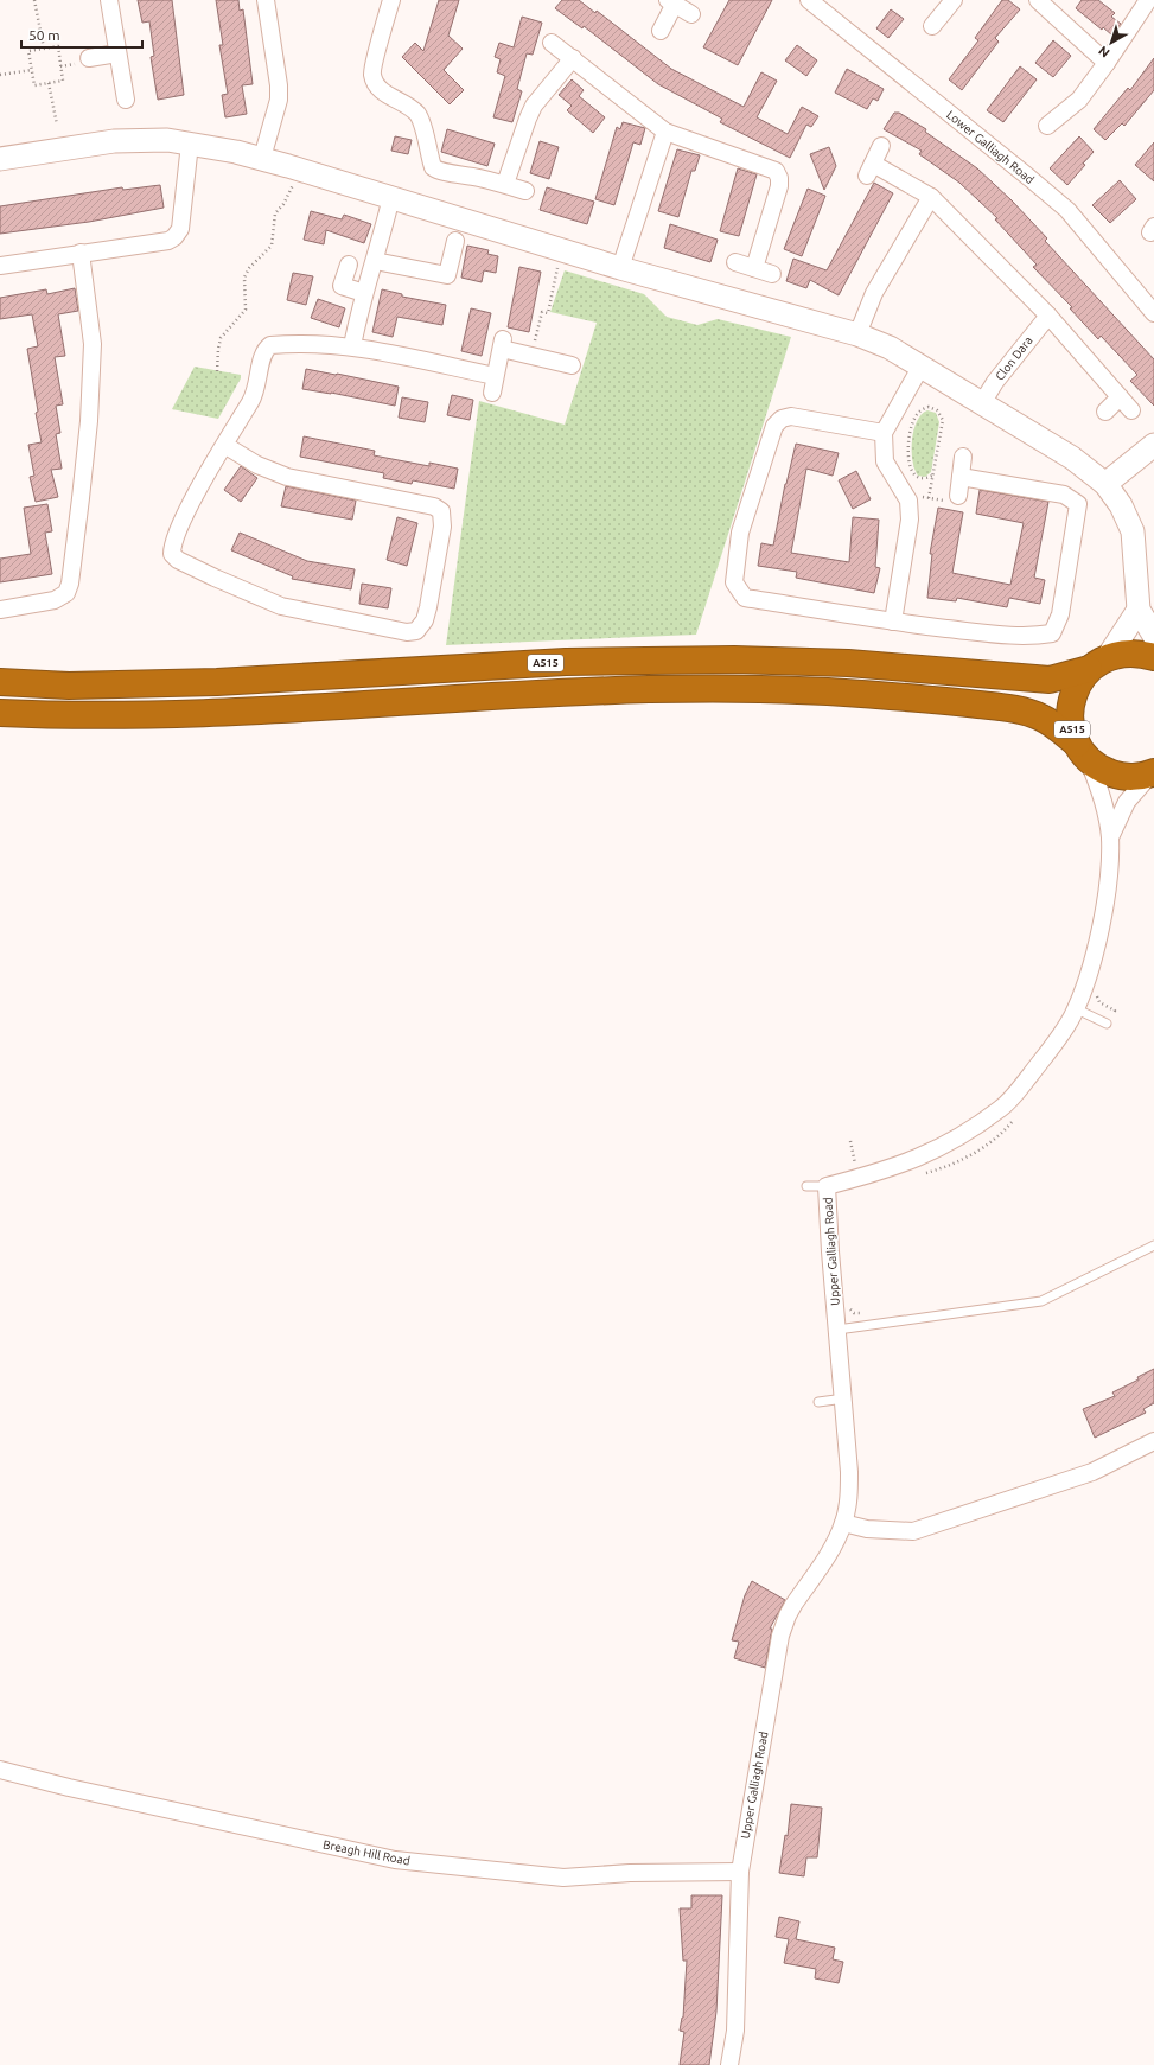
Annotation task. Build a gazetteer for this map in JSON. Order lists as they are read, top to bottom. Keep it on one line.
{"streets":{"highway":["A515"],"street":["Lower Galliagh Road","Clon Dara","Upper Galliagh Road","Breagh Hill Road"]},"crossings":[["A515","Upper Galliagh Road"],["Upper Galliagh Road","Breagh Hill Road"]],"scale_bar":"50 m","north":"bottom left"}
